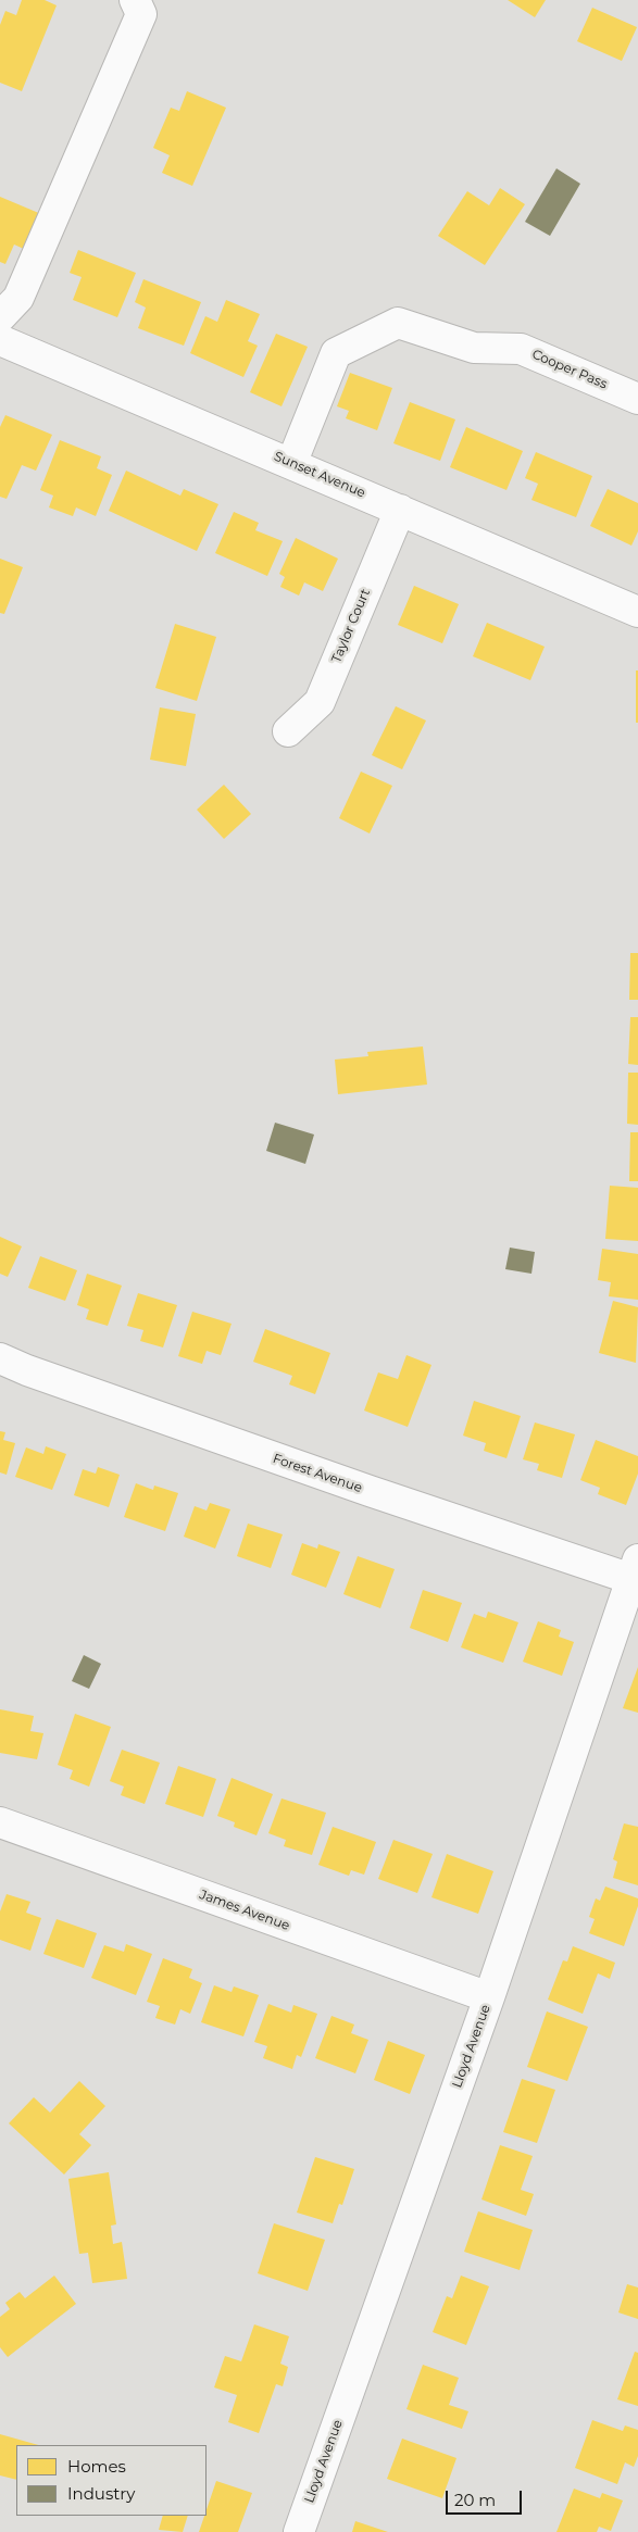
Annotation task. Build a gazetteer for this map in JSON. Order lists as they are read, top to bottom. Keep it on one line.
{"streets":{"street":["Cooper Pass","Sunset Avenue","Taylor Court","Forest Avenue","James Avenue","Lloyd Avenue"]},"crossings":[["Cooper Pass","Sunset Avenue"],["Sunset Avenue","Taylor Court"],["Forest Avenue","Lloyd Avenue"],["James Avenue","Lloyd Avenue"]],"legend":["Homes","Industry"],"scale_bar":"20 m"}
